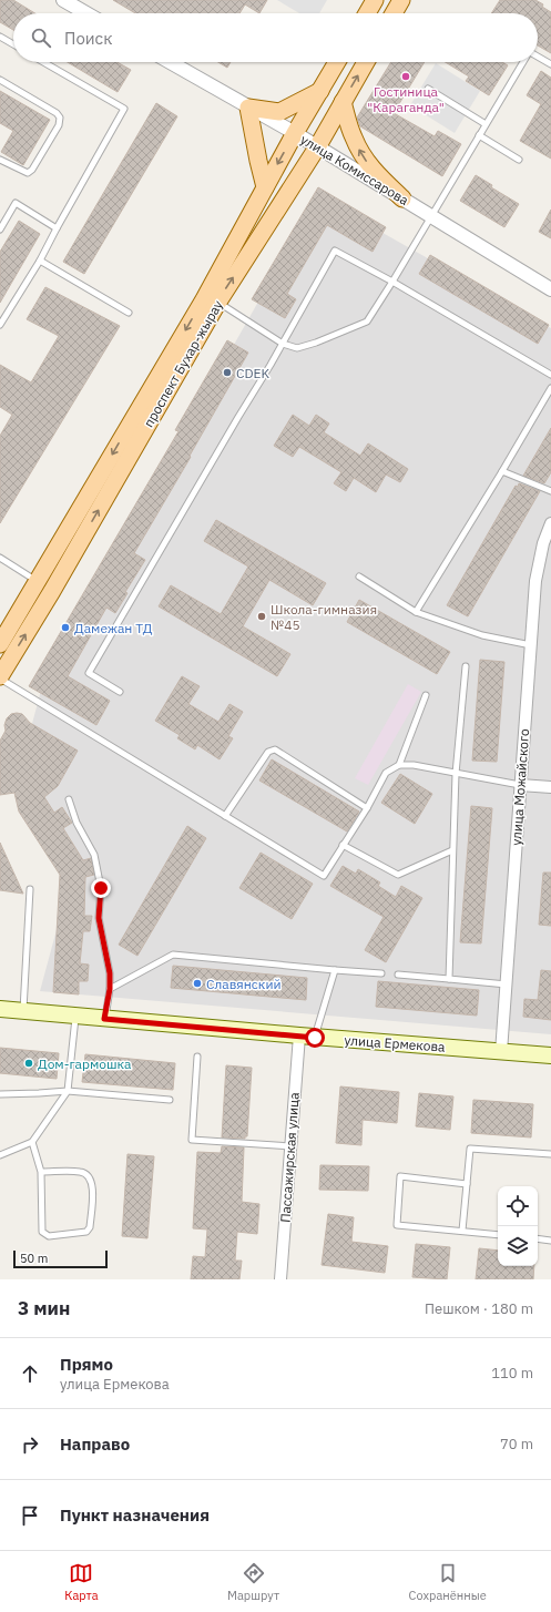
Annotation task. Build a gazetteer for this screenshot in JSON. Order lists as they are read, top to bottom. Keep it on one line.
{"streets":{"main road":["проспект Бухар-жырау","улица Ермекова"],"street":["улица Комиссарова","улица Можайского","Пассажирская улица"]},"crossings":[["улица Комиссарова","проспект Бухар-жырау"],["улица Можайского","улица Ермекова"],["улица Ермекова","Пассажирская улица"]],"places":["Гостиница \"Караганда\"","CDEK","Школа-гимназия №45","Дамежан ТД","Славянский","Дом-гармошка"],"scale_bar":"50 m","page":{"search":"Поиск","scale":"50 m","heading":["3 мин","Пешком · 180 m"],"list":[["Прямо","улица Ермекова","110 m"],["Направо","70 m"],"Пункт назначения"],"nav":["Карта","Маршрут","Сохранённые"]}}
